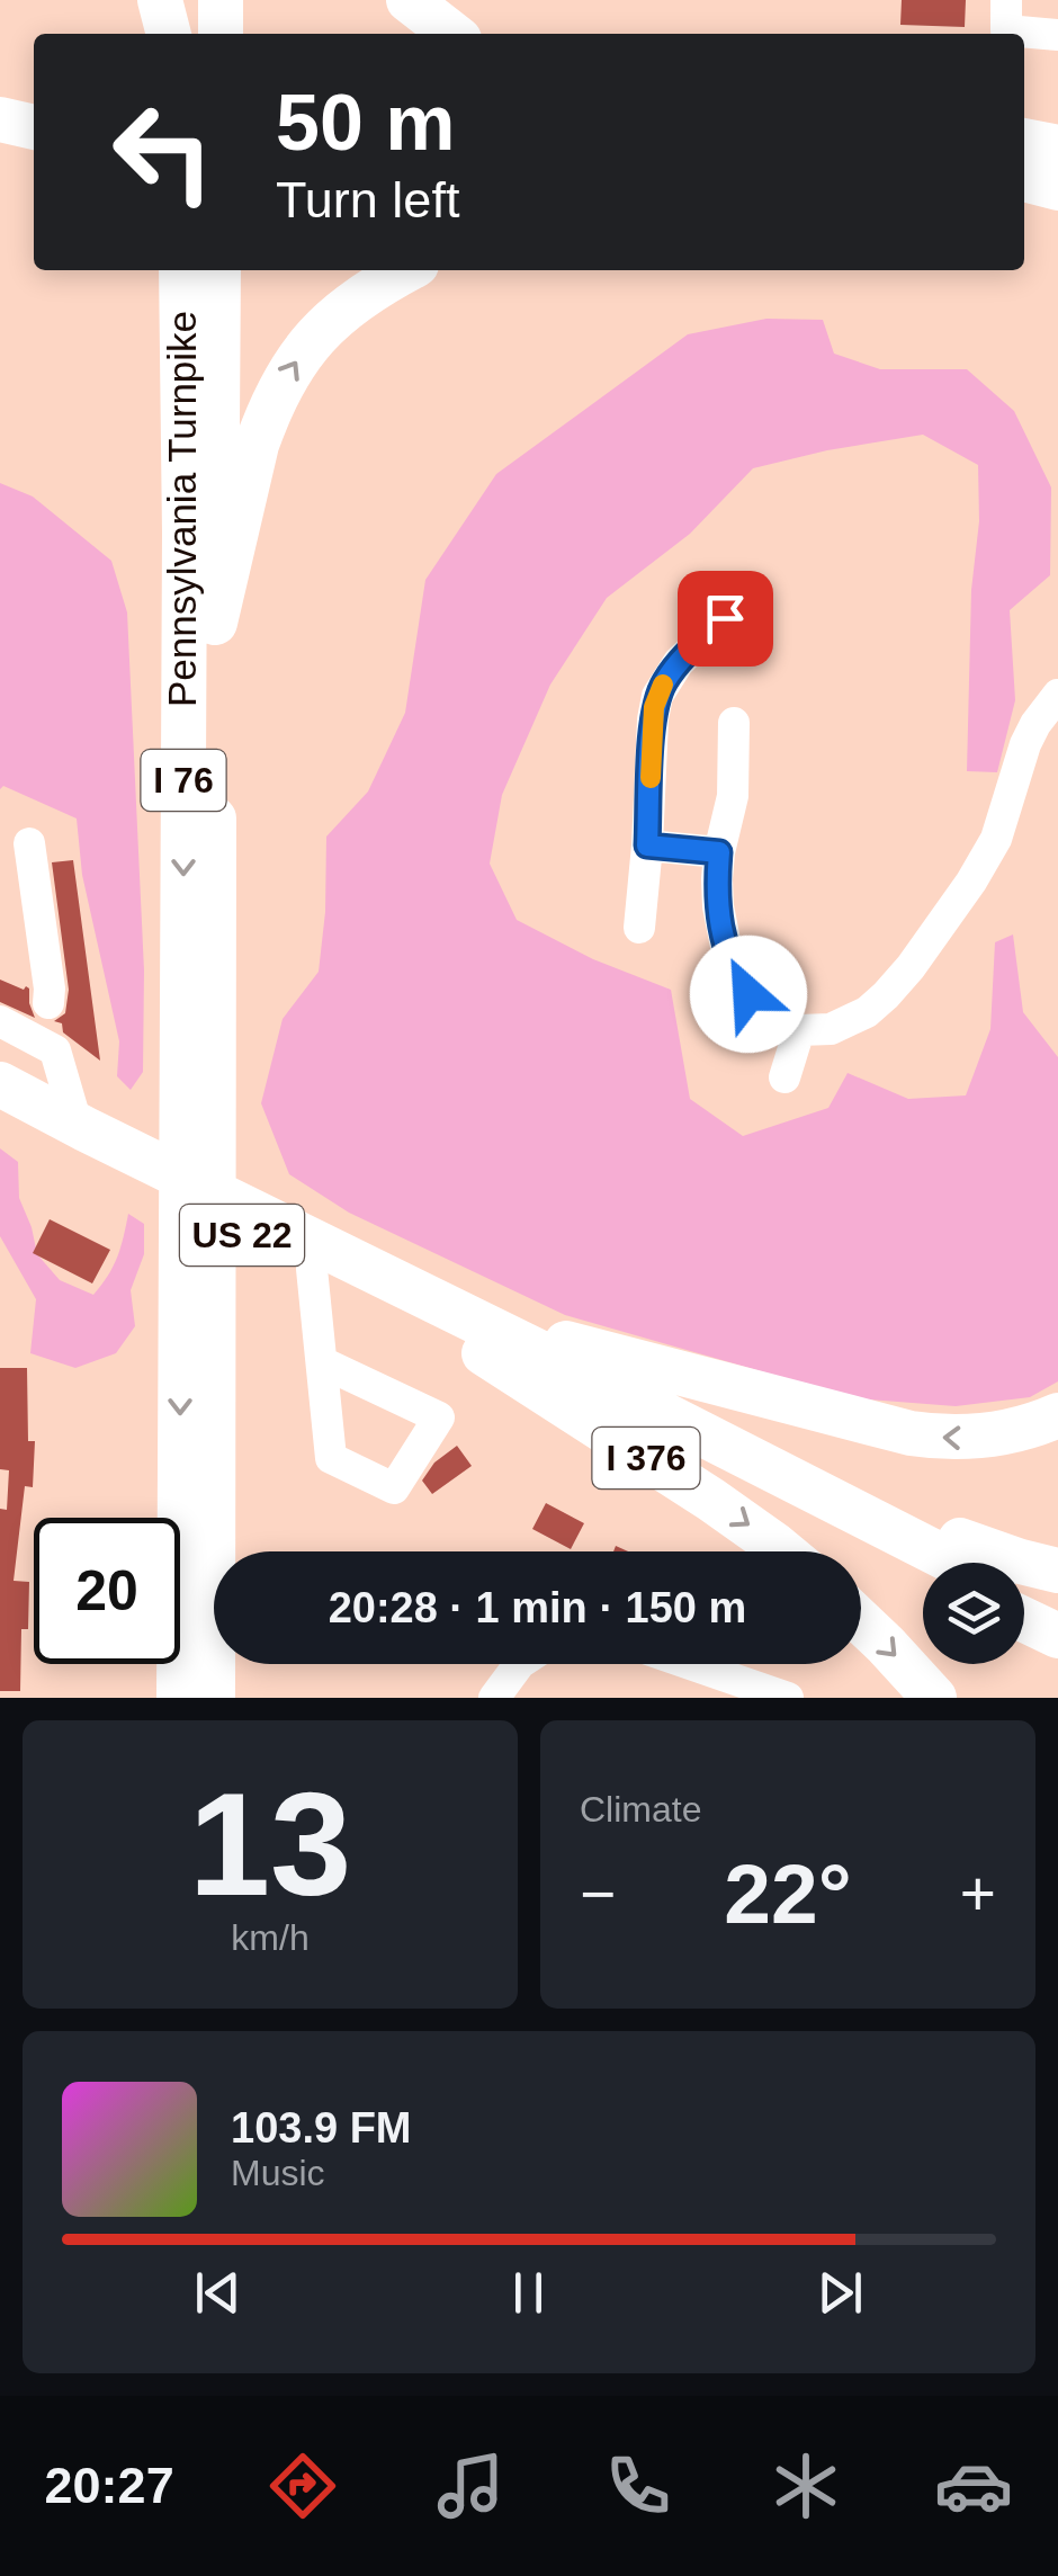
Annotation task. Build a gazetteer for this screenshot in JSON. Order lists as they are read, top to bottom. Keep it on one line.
{"streets":{"highway":["Pennsylvania Turnpike","I 76","US 22","I 376"]},"crossings":[["US 22","I 376"]],"page":{"turn":["50 m","Turn left"],"limit":"20","trip":"20:28 · 1 min · 150 m","tile":[["13","km/h"],"Climate"],"heat":["−","22°","+"],"song":["103.9 FM","Music"],"tabs":"20:27"}}
